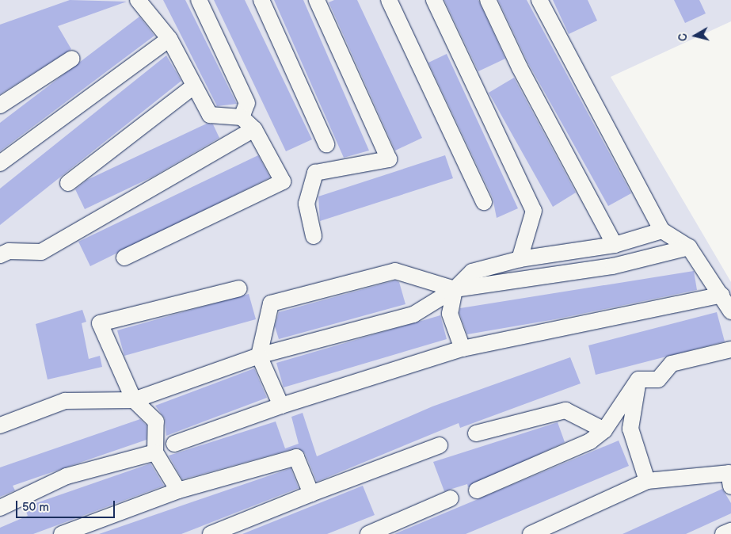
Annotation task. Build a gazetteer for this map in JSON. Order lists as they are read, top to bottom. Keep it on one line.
{"scale_bar":"50 m","north":"left"}
